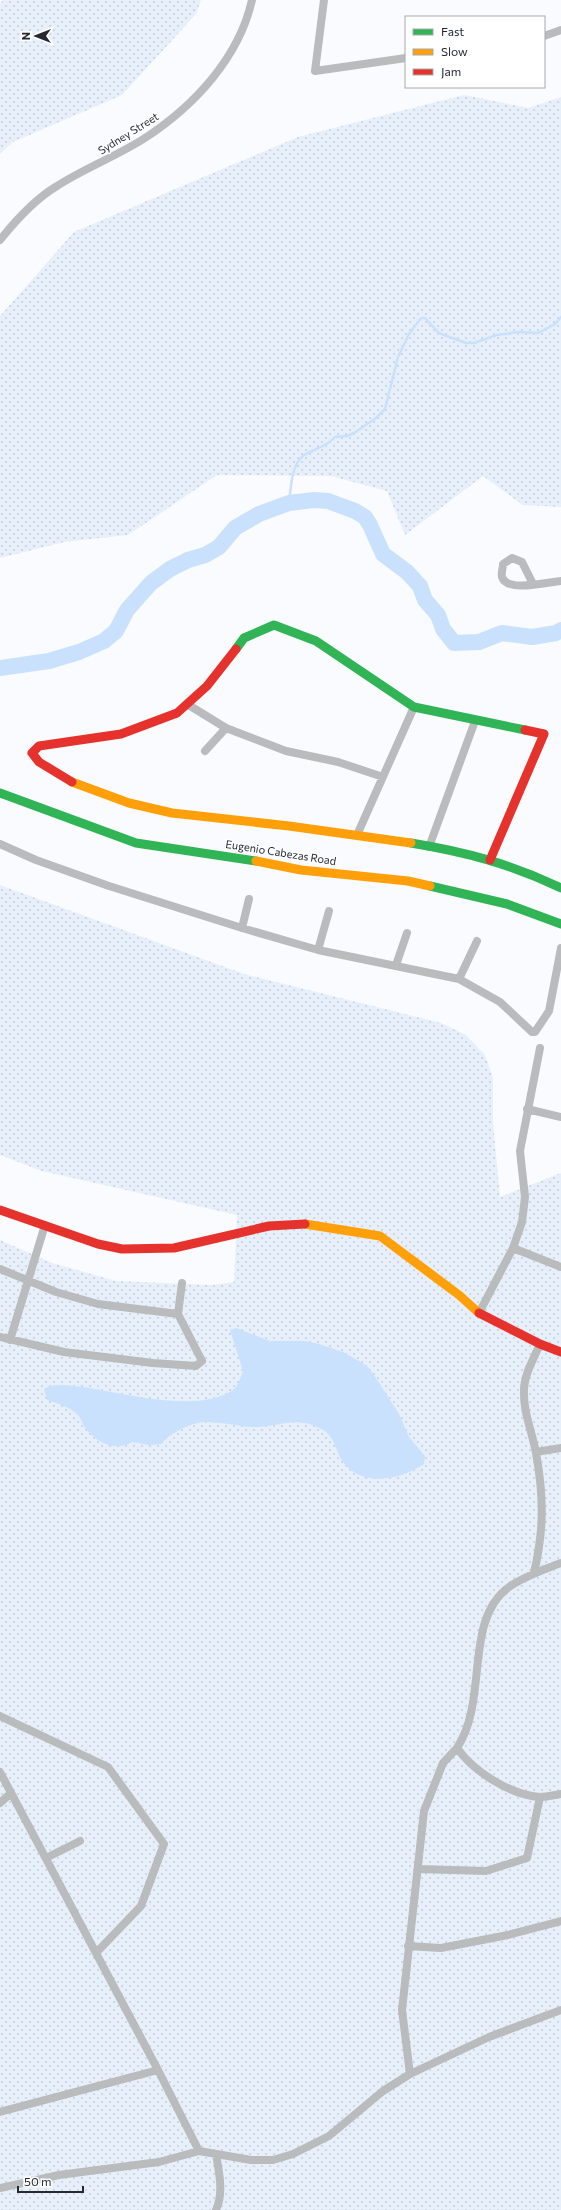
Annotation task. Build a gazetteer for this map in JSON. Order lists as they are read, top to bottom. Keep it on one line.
{"streets":{"street":["Sydney Street","Eugenio Cabezas Road"]},"legend":["Fast","Slow","Jam"],"scale_bar":"50 m","north":"left"}
